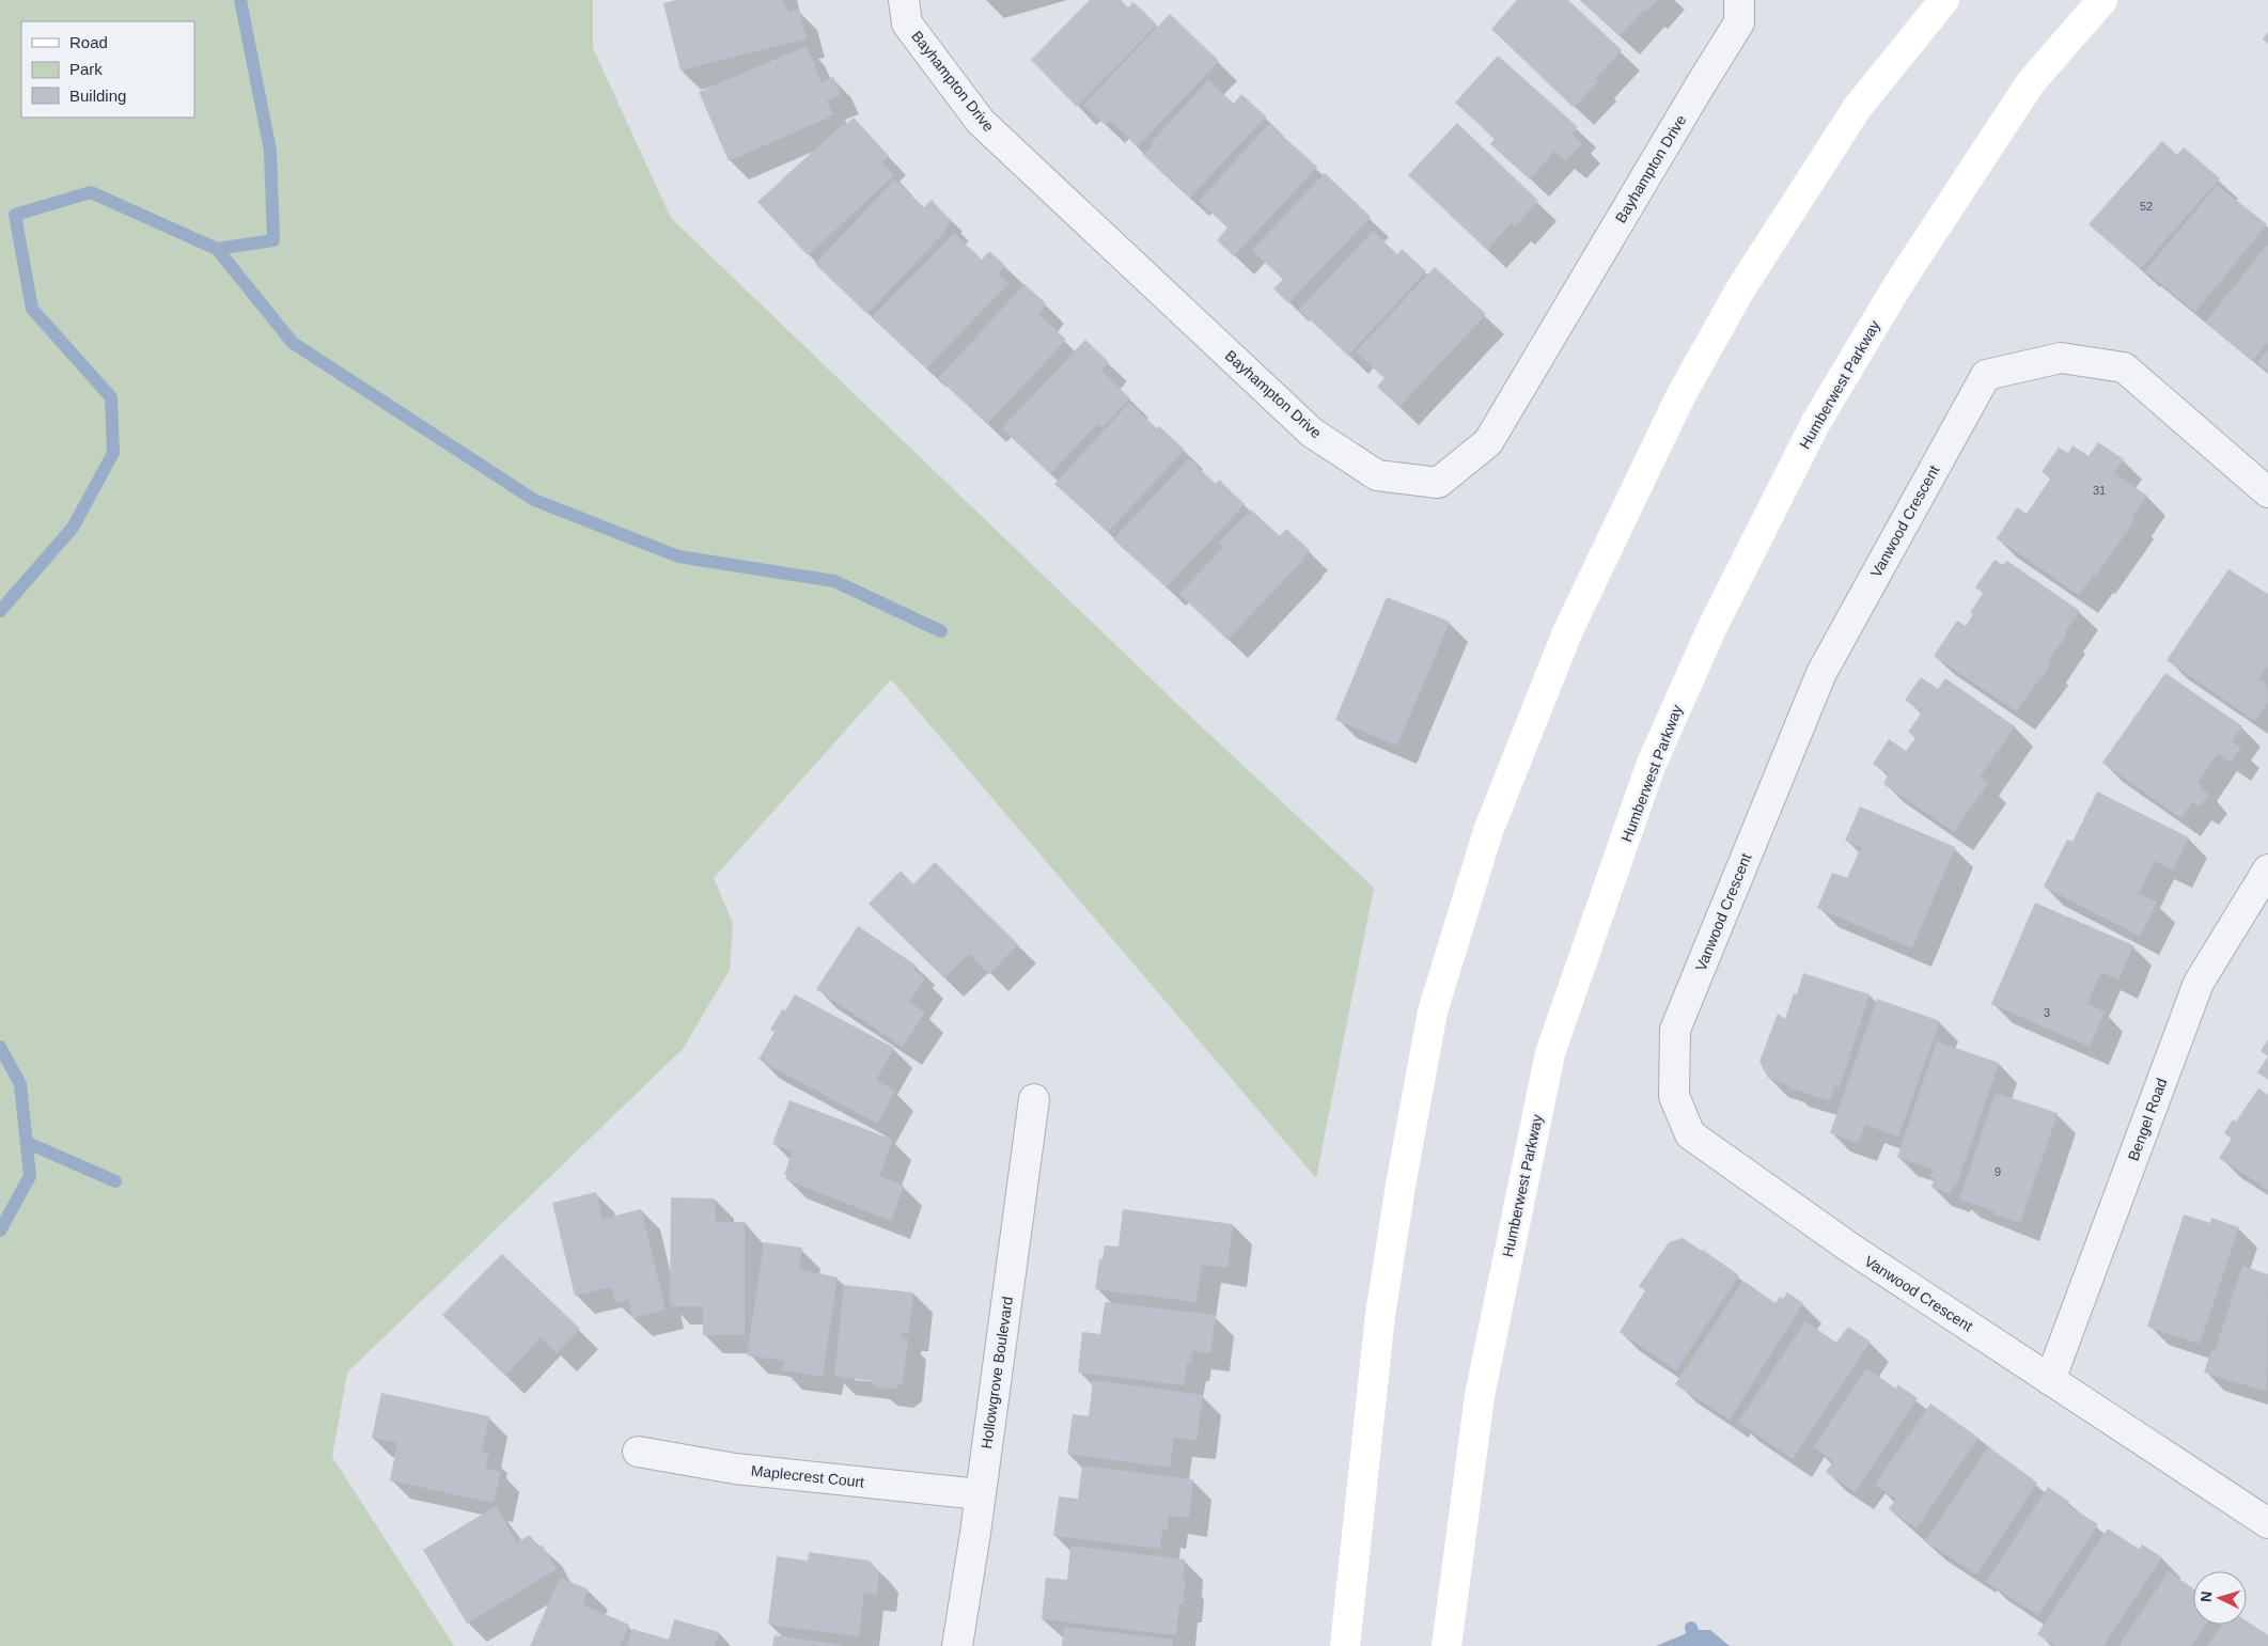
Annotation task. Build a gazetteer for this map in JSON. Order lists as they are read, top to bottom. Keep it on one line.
{"streets":{"main road":["Humberwest Parkway"],"street":["Bayhampton Drive","Vanwood Crescent","Bengel Road","Hollowgrove Boulevard","Maplecrest Court"]},"crossings":[["Vanwood Crescent","Bengel Road"],["Hollowgrove Boulevard","Maplecrest Court"]],"house_numbers":["52","31","3","9"],"legend":["Road","Park","Building"],"north":"left"}
